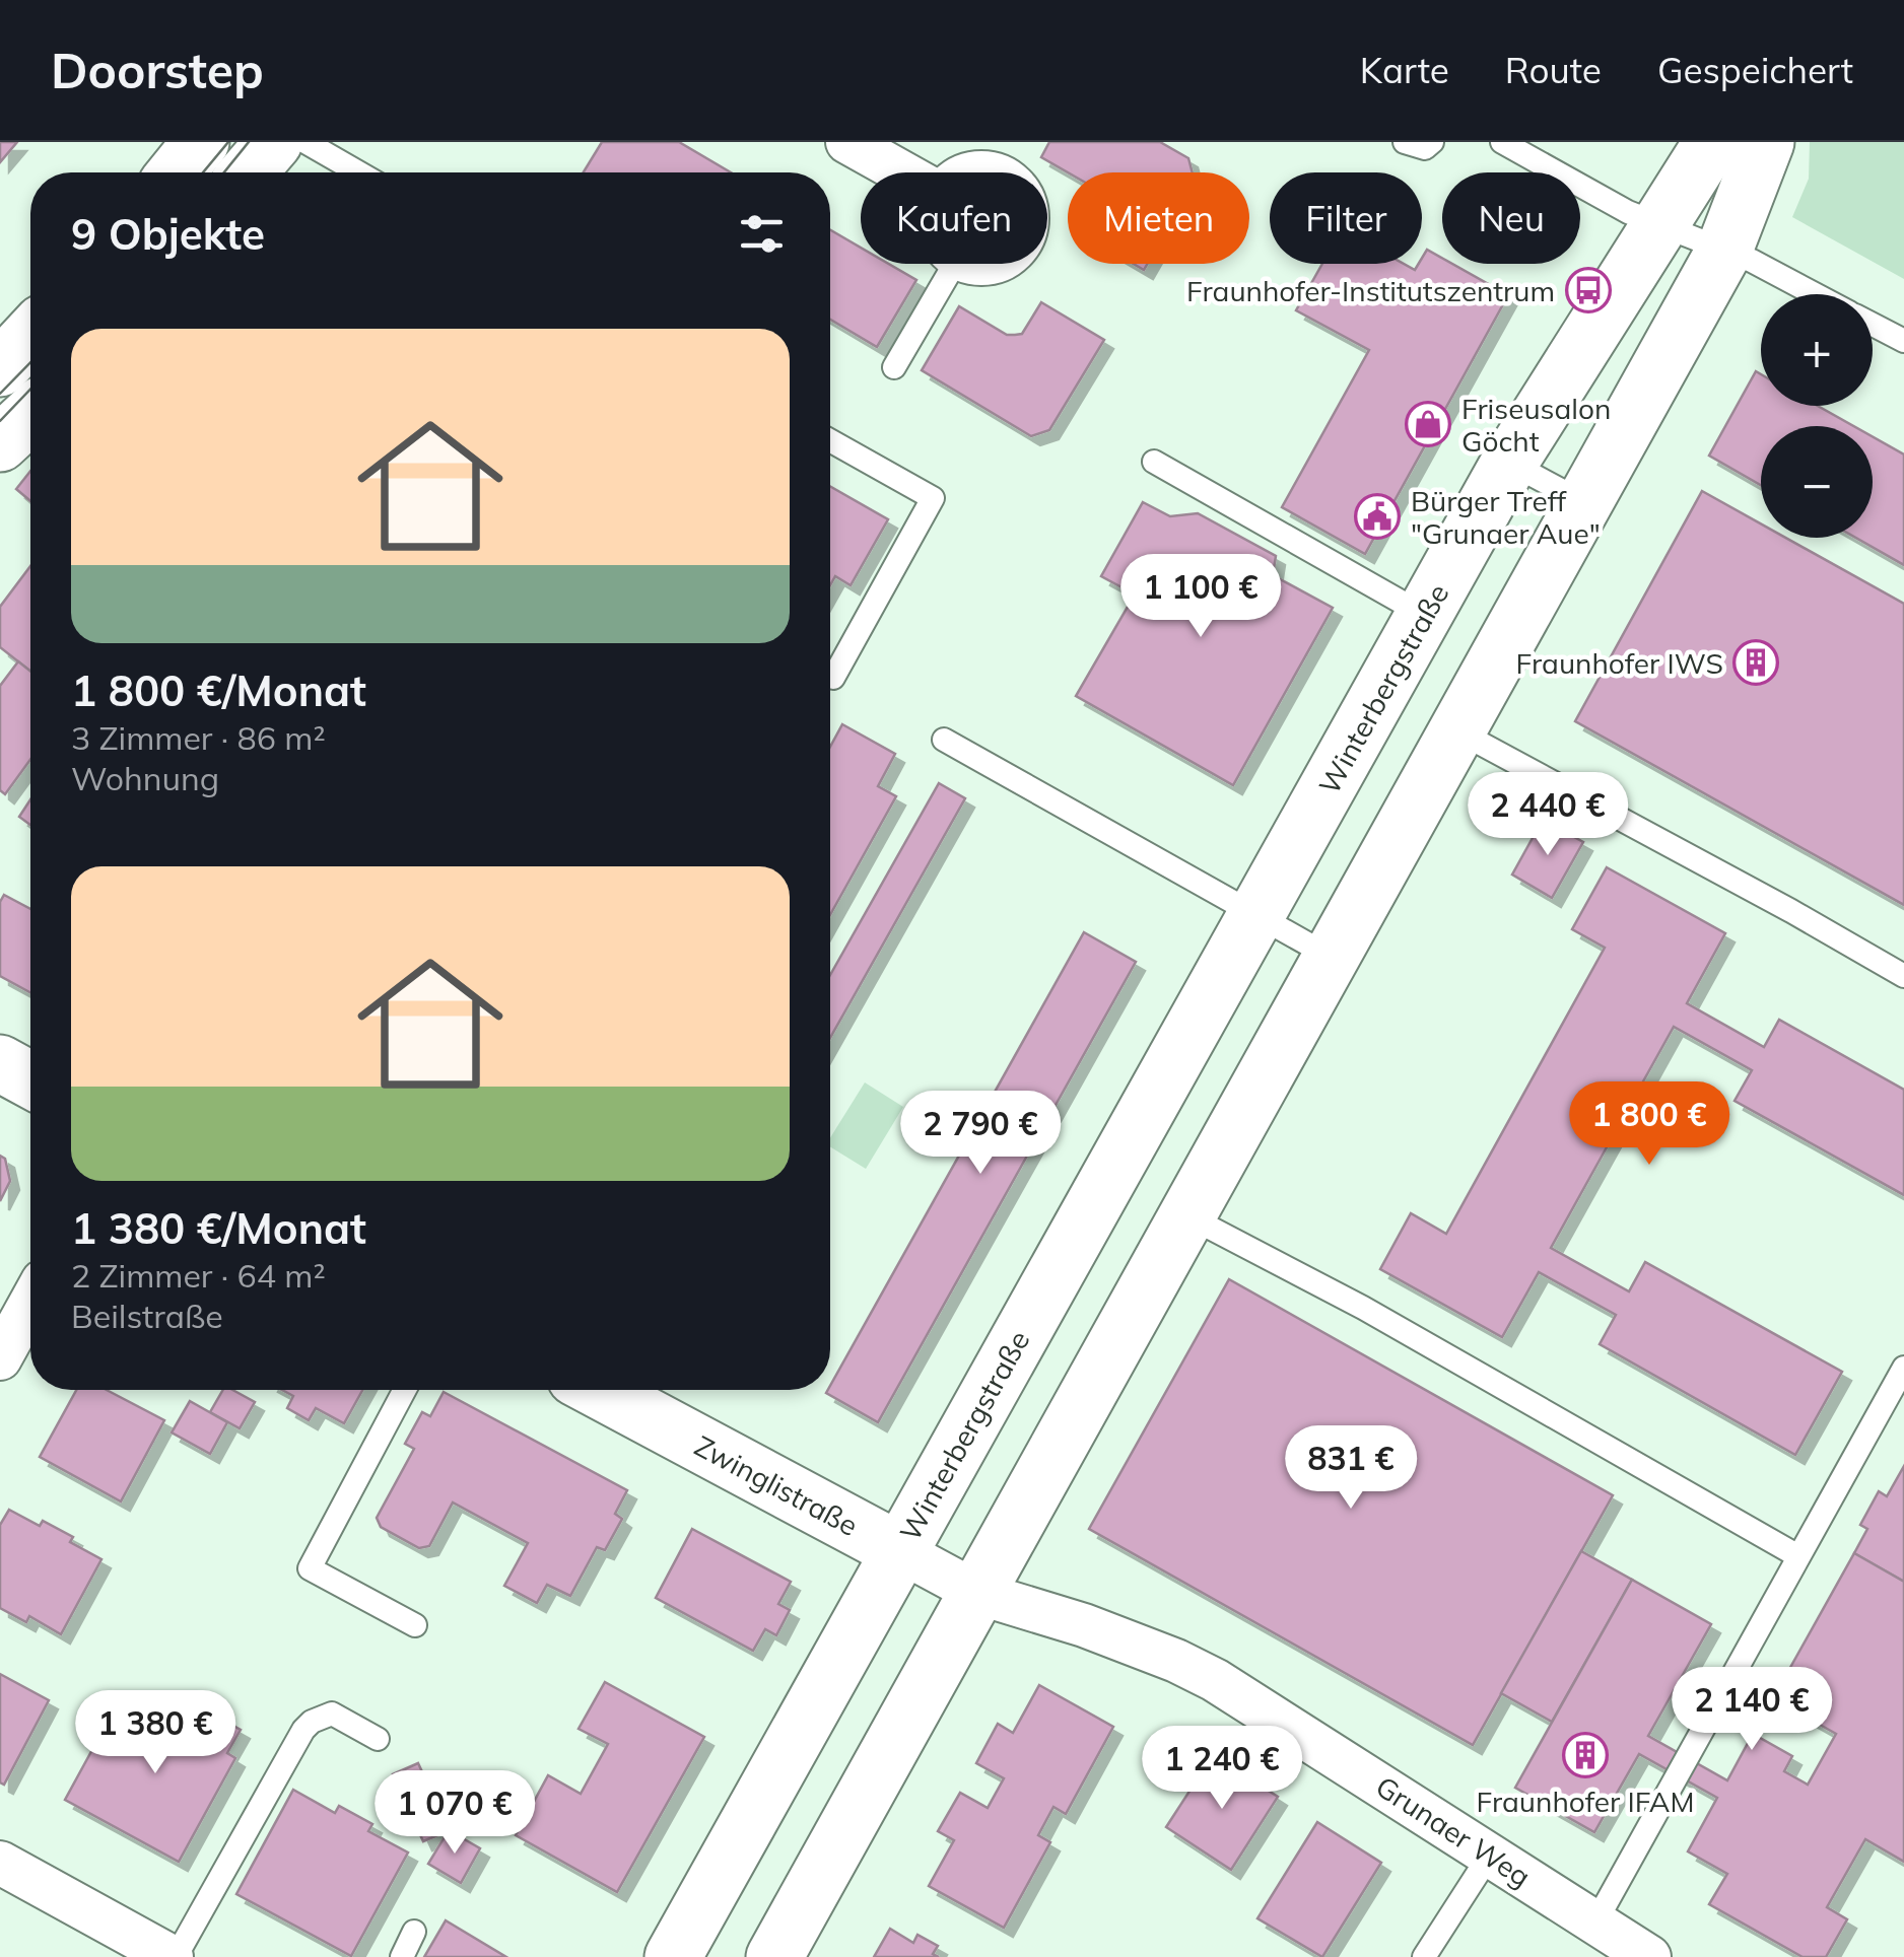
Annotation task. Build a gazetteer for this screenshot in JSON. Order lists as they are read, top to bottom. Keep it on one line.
{"streets":{"main road":["Winterbergstraße","Zwinglistraße"],"street":["Grunaer Weg"]},"crossings":[["Winterbergstraße","Zwinglistraße"],["Zwinglistraße","Grunaer Weg"]],"places":{"bus stop":["Fraunhofer-Institutszentrum"],"shop":["Friseusalon Göcht"],"public building":["Bürger Treff \"Grunaer Aue\""],"building":["Fraunhofer IWS","Fraunhofer IFAM"]},"page":{"header":"Doorstep","nav":["Karte","Route","Gespeichert"],"chip":["Kaufen","Mieten","Filter","Neu"],"heading":"9 Objekte","map_buttons":["+","−"],"list":[{"name":"1 800 €/Monat","note":"3 Zimmer · 86 m² · Wohnung"},{"name":"1 380 €/Monat","note":"2 Zimmer · 64 m² · Beilstraße"}],"price":["1 100 €","2 440 €","1 800 €","2 790 €","831 €","2 140 €","1 380 €","1 240 €","1 070 €"]}}
